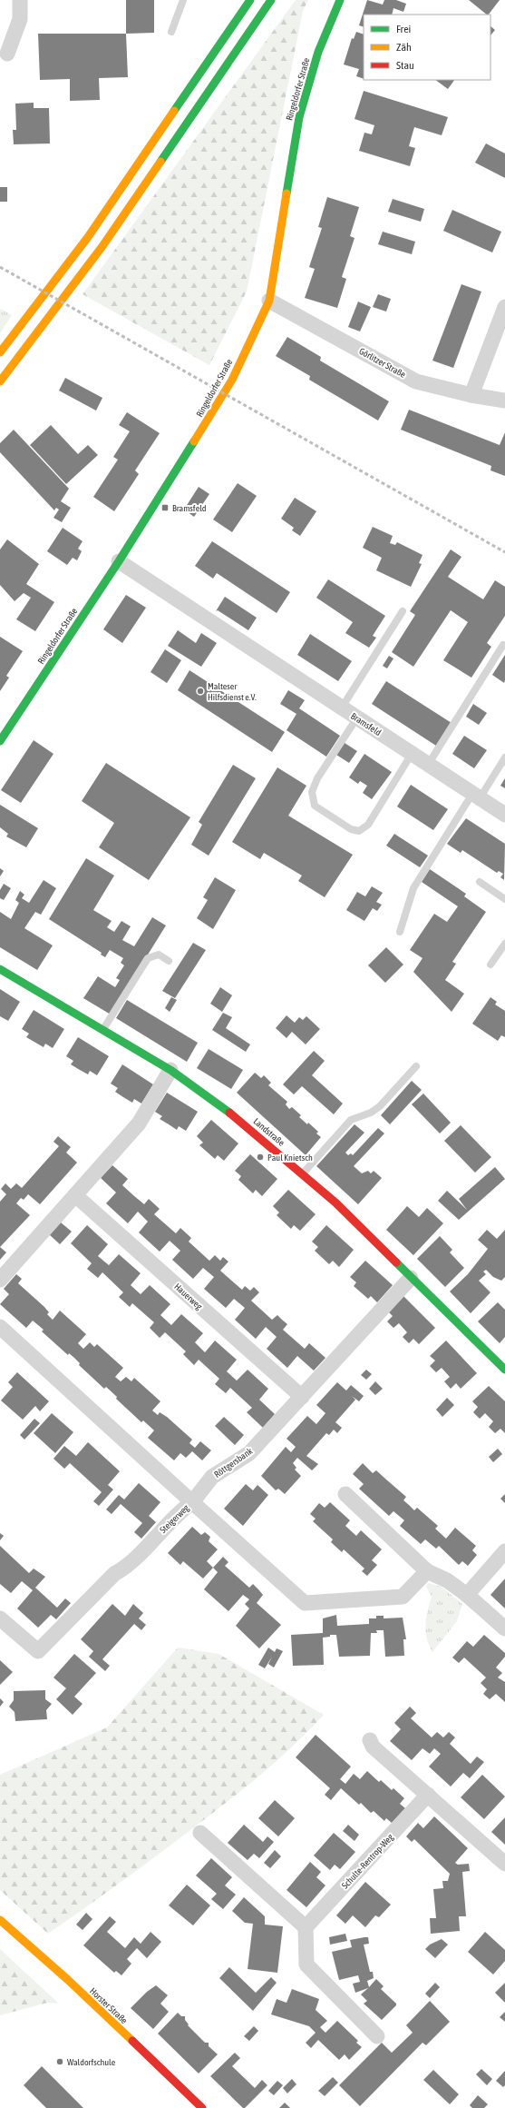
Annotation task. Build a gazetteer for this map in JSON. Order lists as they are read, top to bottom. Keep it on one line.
{"streets":{"main road":["Ringeldorfer Straße","Landstraße","Horster Straße"],"street":["Görlitzer Straße","Bramsfeld","Hauerweg","Röttgersbank","Steigerweg","Schulte-Rentrop-Weg"]},"crossings":[["Ringeldorfer Straße","Görlitzer Straße"],["Ringeldorfer Straße","Bramsfeld"],["Landstraße","Röttgersbank"],["Hauerweg","Röttgersbank"],["Röttgersbank","Steigerweg"]],"places":{"transit":["Bramsfeld"],"other":["Malteser Hilfsdienst e.V.","Paul Knietsch","Waldorfschule"]},"legend":["Frei","Zäh","Stau"]}
